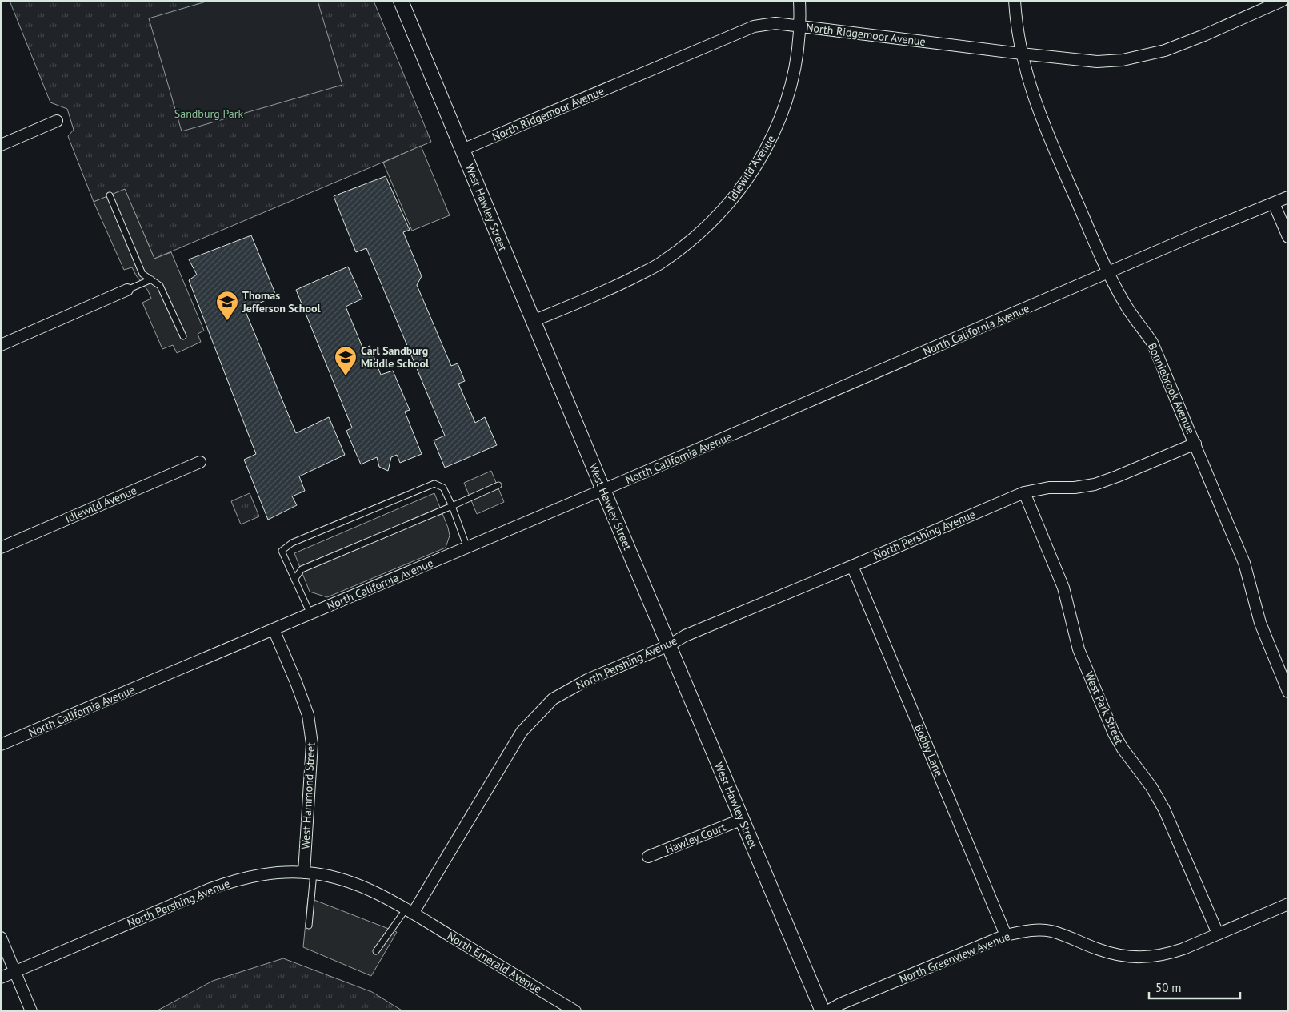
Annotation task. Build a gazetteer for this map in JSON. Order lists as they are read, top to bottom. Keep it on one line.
{"streets":{"street":["North Ridgemoor Avenue","Idlewild Avenue","West Hawley Street","North California Avenue","Bonniebrook Avenue","North Pershing Avenue","West Park Street","Bobby Lane","West Hammond Street","Hawley Court","North Greenview Avenue","North Emerald Avenue"]},"crossings":[["North Ridgemoor Avenue","Idlewild Avenue"],["North Ridgemoor Avenue","West Hawley Street"],["North Ridgemoor Avenue","Bonniebrook Avenue"],["Idlewild Avenue","West Hawley Street"],["West Hawley Street","North California Avenue"],["West Hawley Street","North Pershing Avenue"],["West Hawley Street","Hawley Court"],["North California Avenue","Bonniebrook Avenue"],["North California Avenue","West Hammond Street"],["Bonniebrook Avenue","North Pershing Avenue"],["North Pershing Avenue","West Park Street"],["North Pershing Avenue","Bobby Lane"],["North Pershing Avenue","West Hammond Street"],["North Pershing Avenue","North Emerald Avenue"],["West Park Street","North Greenview Avenue"],["Bobby Lane","North Greenview Avenue"]],"parks":["Sandburg Park"],"places":{"school or university":["Thomas Jefferson School","Carl Sandburg Middle School"]},"scale_bar":"50 m"}
